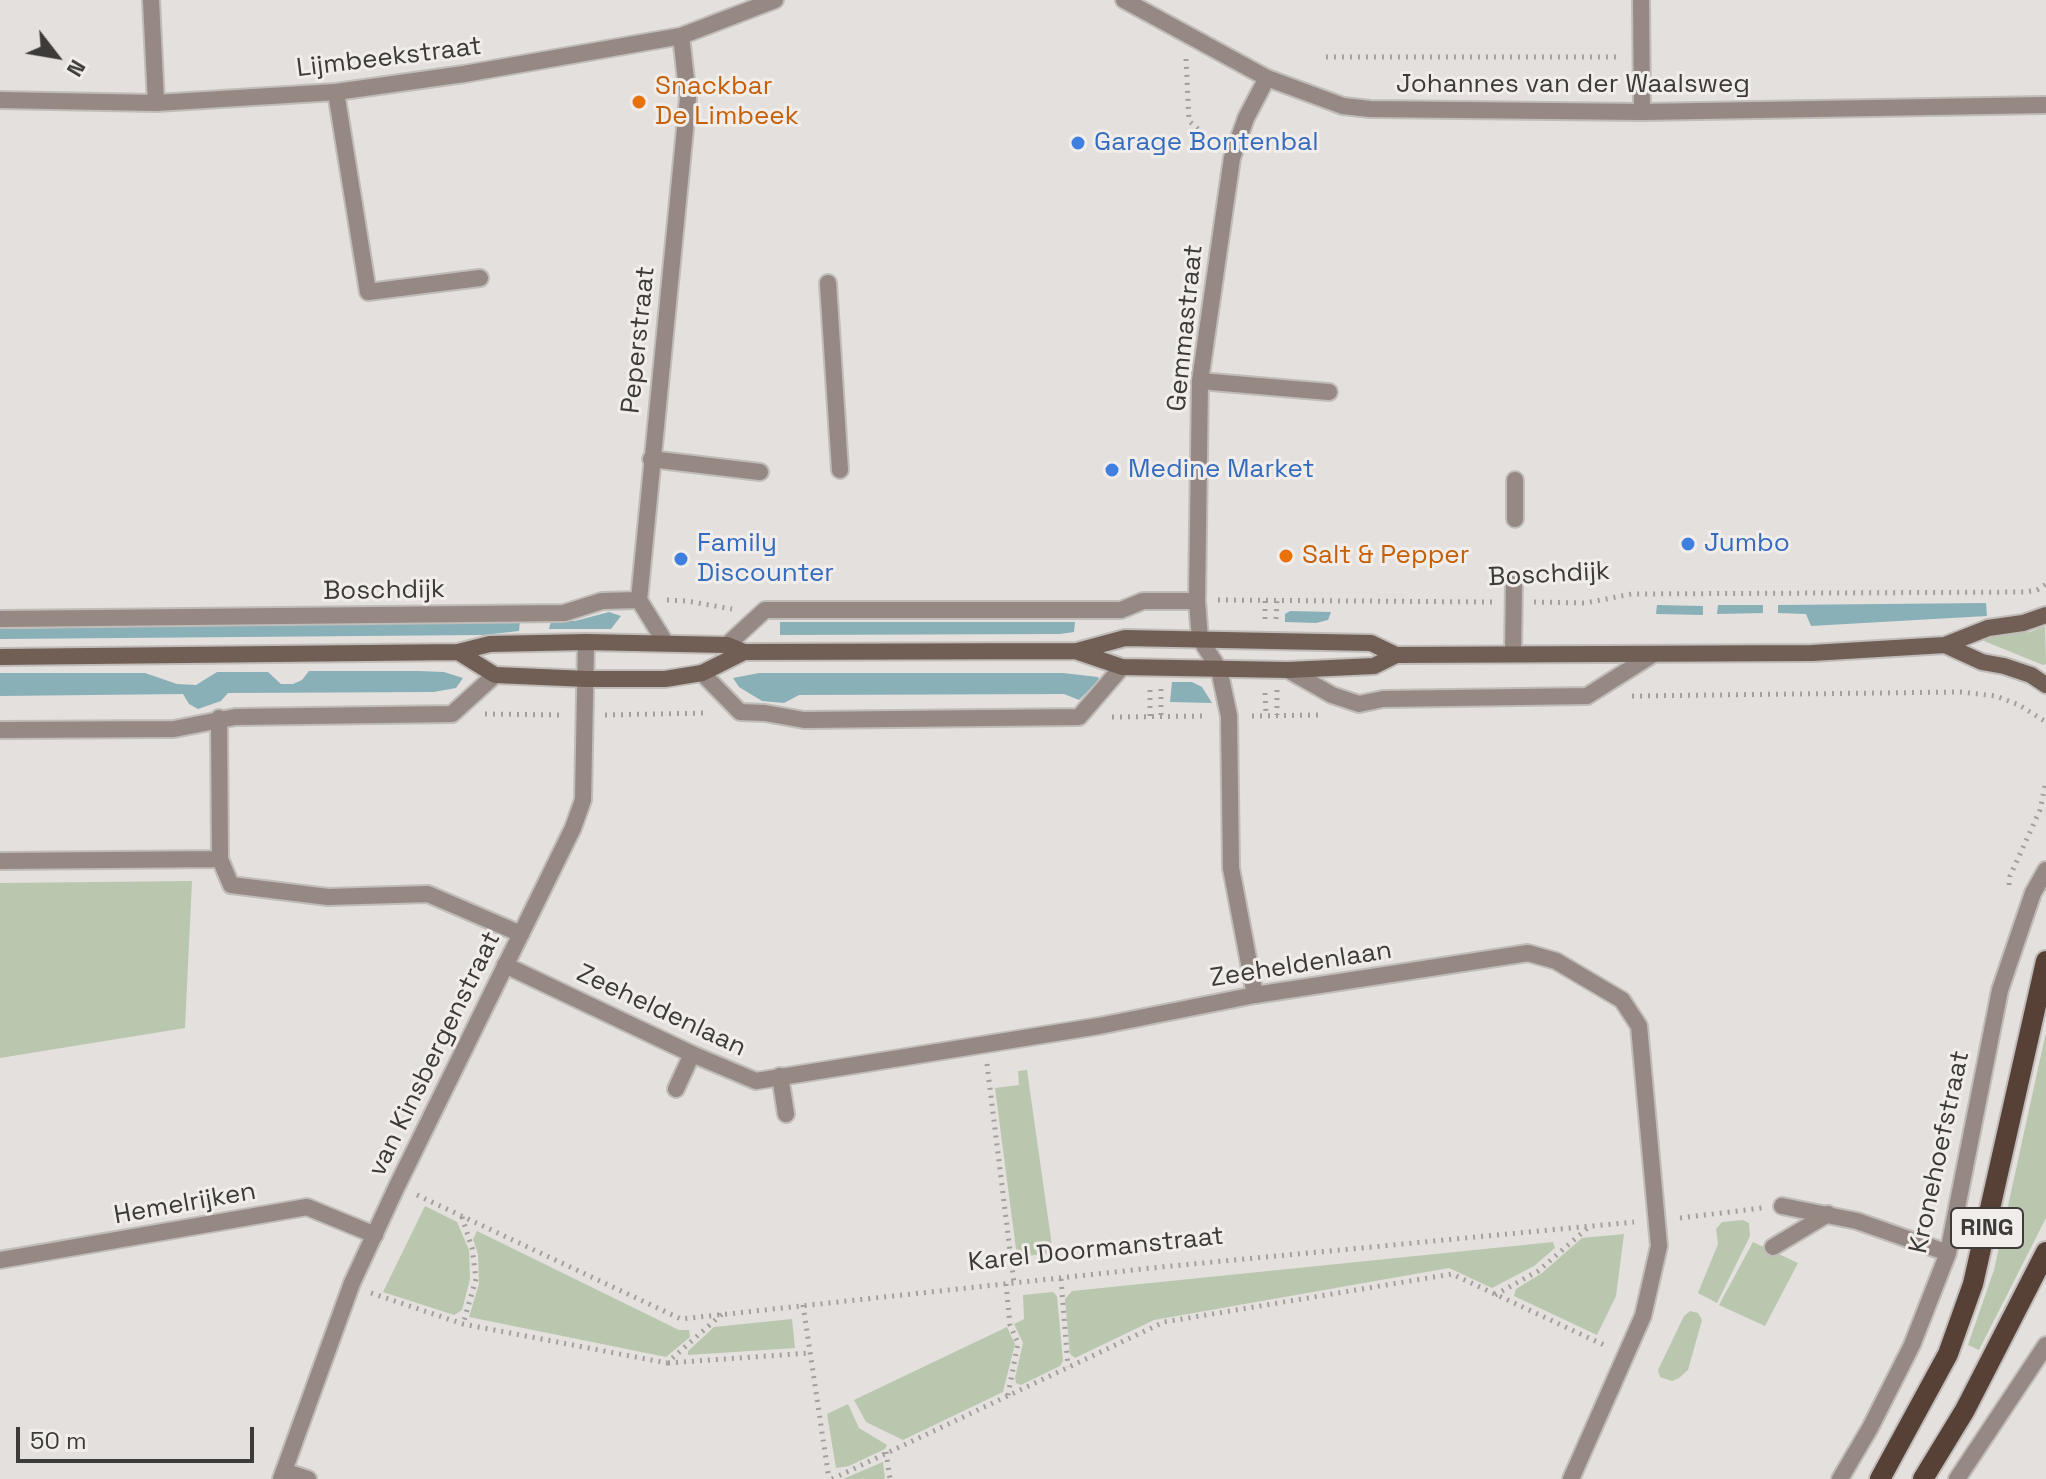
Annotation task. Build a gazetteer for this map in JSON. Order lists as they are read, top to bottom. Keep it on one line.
{"streets":{"main road":["RING"],"street":["Lijmbeekstraat","Johannes van der Waalsweg","Gemmastraat","Peperstraat","Boschdijk","Zeeheldenlaan","van Kinsbergenstraat","Kronehoefstraat","Hemelrijken"],"path":["Karel Doormanstraat"]},"crossings":[["Lijmbeekstraat","Peperstraat"],["Johannes van der Waalsweg","Gemmastraat"],["Gemmastraat","Boschdijk"],["Peperstraat","Boschdijk"],["Zeeheldenlaan","van Kinsbergenstraat"],["Zeeheldenlaan","Karel Doormanstraat"],["van Kinsbergenstraat","Hemelrijken"],["van Kinsbergenstraat","Karel Doormanstraat"]],"places":["Snackbar De Limbeek","Garage Bontenbal","Medine Market","Jumbo","Salt & Pepper","Family Discounter"],"scale_bar":"50 m","north":"bottom right"}
